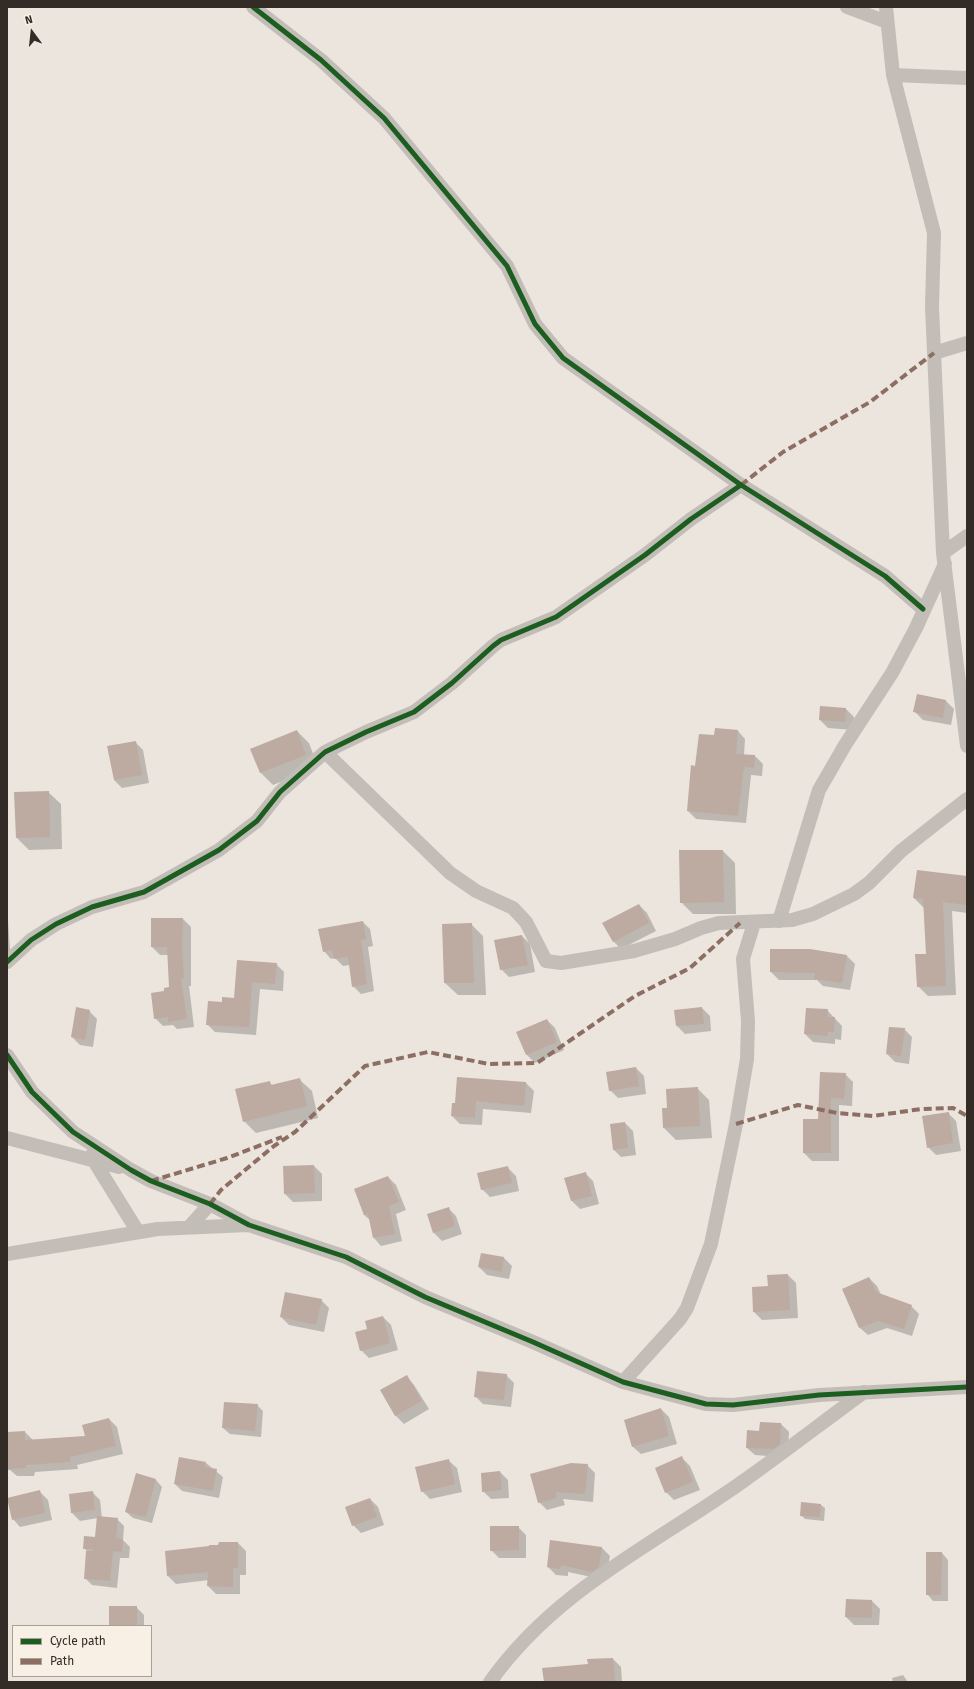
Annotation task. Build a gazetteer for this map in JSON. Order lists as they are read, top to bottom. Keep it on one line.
{"legend":["Cycle path","Path"],"north":"top"}
